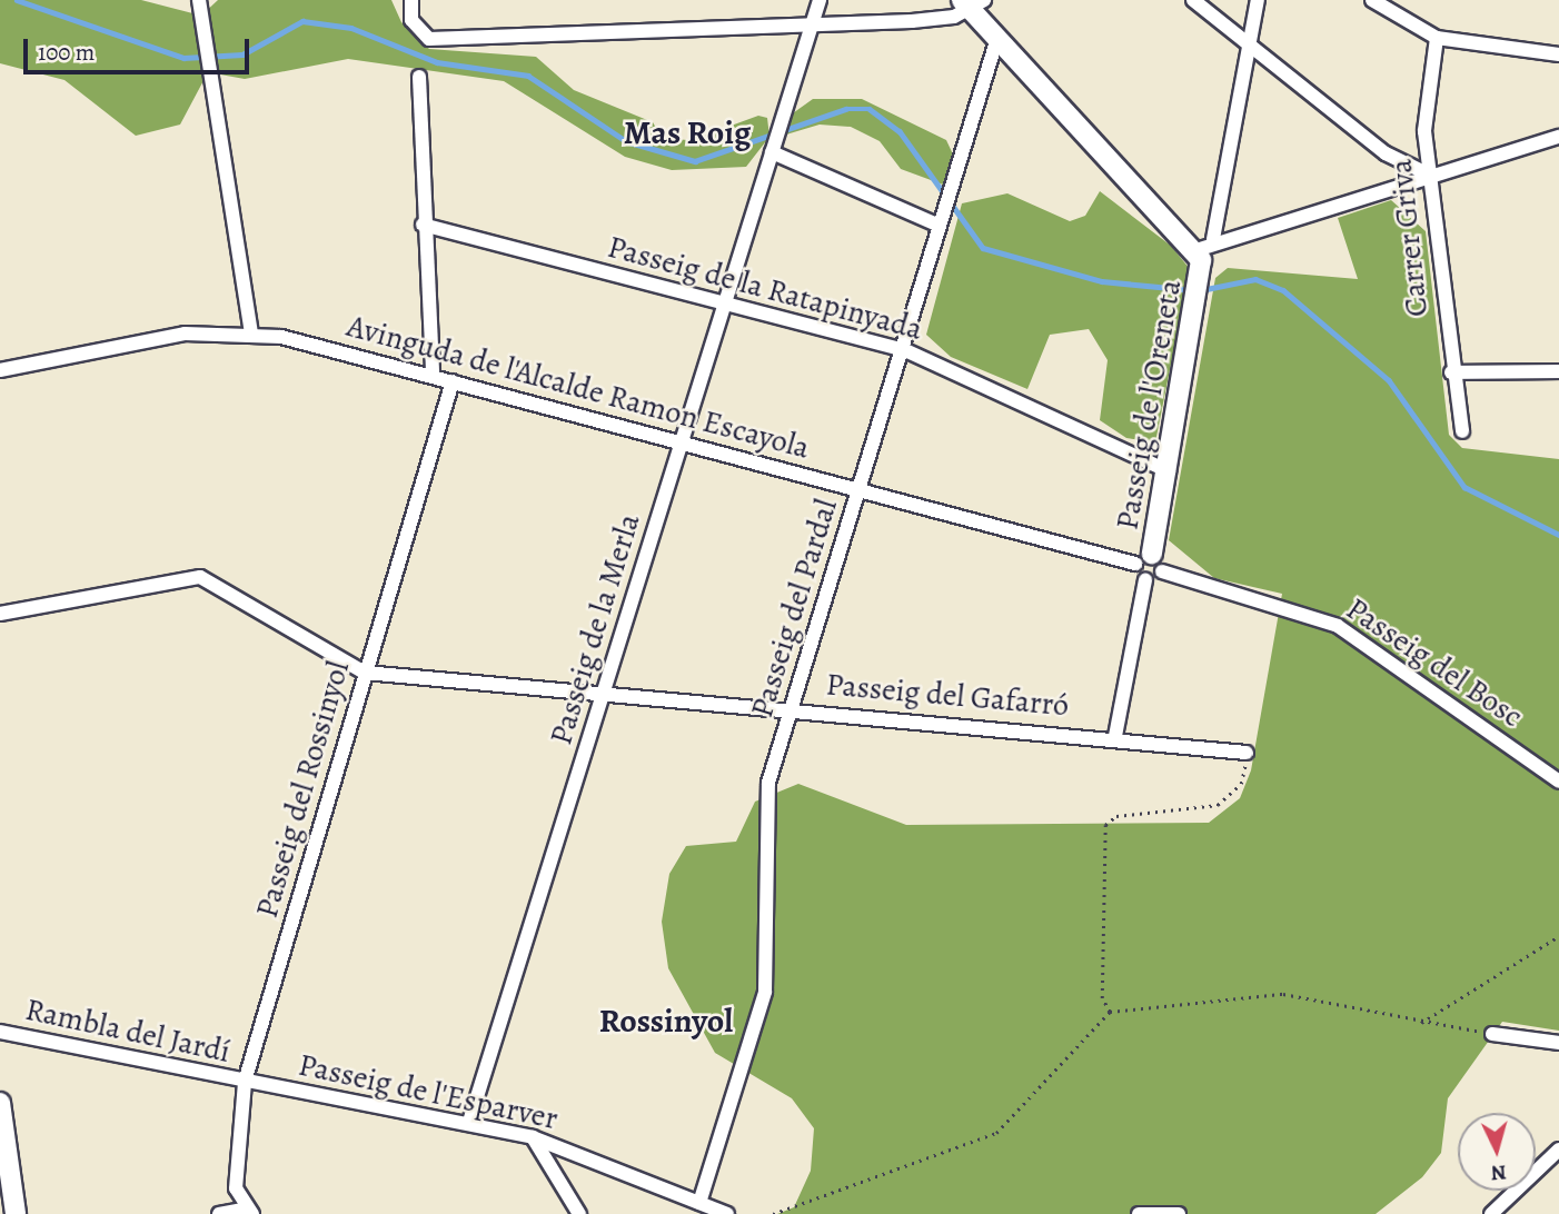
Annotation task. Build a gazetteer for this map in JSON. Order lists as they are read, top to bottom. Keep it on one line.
{"streets":{"street":["Carrer Griva","Passeig de la Ratapinyada","Avinguda de l'Alcalde Ramon Escayola","Passeig de l'Oreneta","Passeig del Pardal","Passeig de la Merla","Passeig del Bosc","Passeig del Gafarró","Passeig del Rossinyol","Rambla del Jardí","Passeig de l'Esparver"]},"crossings":[["Passeig de la Ratapinyada","Passeig de l'Oreneta"],["Passeig de la Ratapinyada","Passeig del Pardal"],["Passeig de la Ratapinyada","Passeig de la Merla"],["Avinguda de l'Alcalde Ramon Escayola","Passeig de l'Oreneta"],["Avinguda de l'Alcalde Ramon Escayola","Passeig del Pardal"],["Avinguda de l'Alcalde Ramon Escayola","Passeig de la Merla"],["Avinguda de l'Alcalde Ramon Escayola","Passeig del Rossinyol"],["Passeig del Pardal","Passeig del Gafarró"],["Passeig del Pardal","Passeig de l'Esparver"],["Passeig de la Merla","Passeig del Gafarró"],["Passeig de la Merla","Passeig de l'Esparver"],["Passeig del Gafarró","Passeig del Rossinyol"],["Passeig del Rossinyol","Rambla del Jardí"],["Passeig del Rossinyol","Passeig de l'Esparver"],["Rambla del Jardí","Passeig de l'Esparver"]],"districts":["Mas Roig","Rossinyol"],"scale_bar":"100 m","north":"bottom"}
